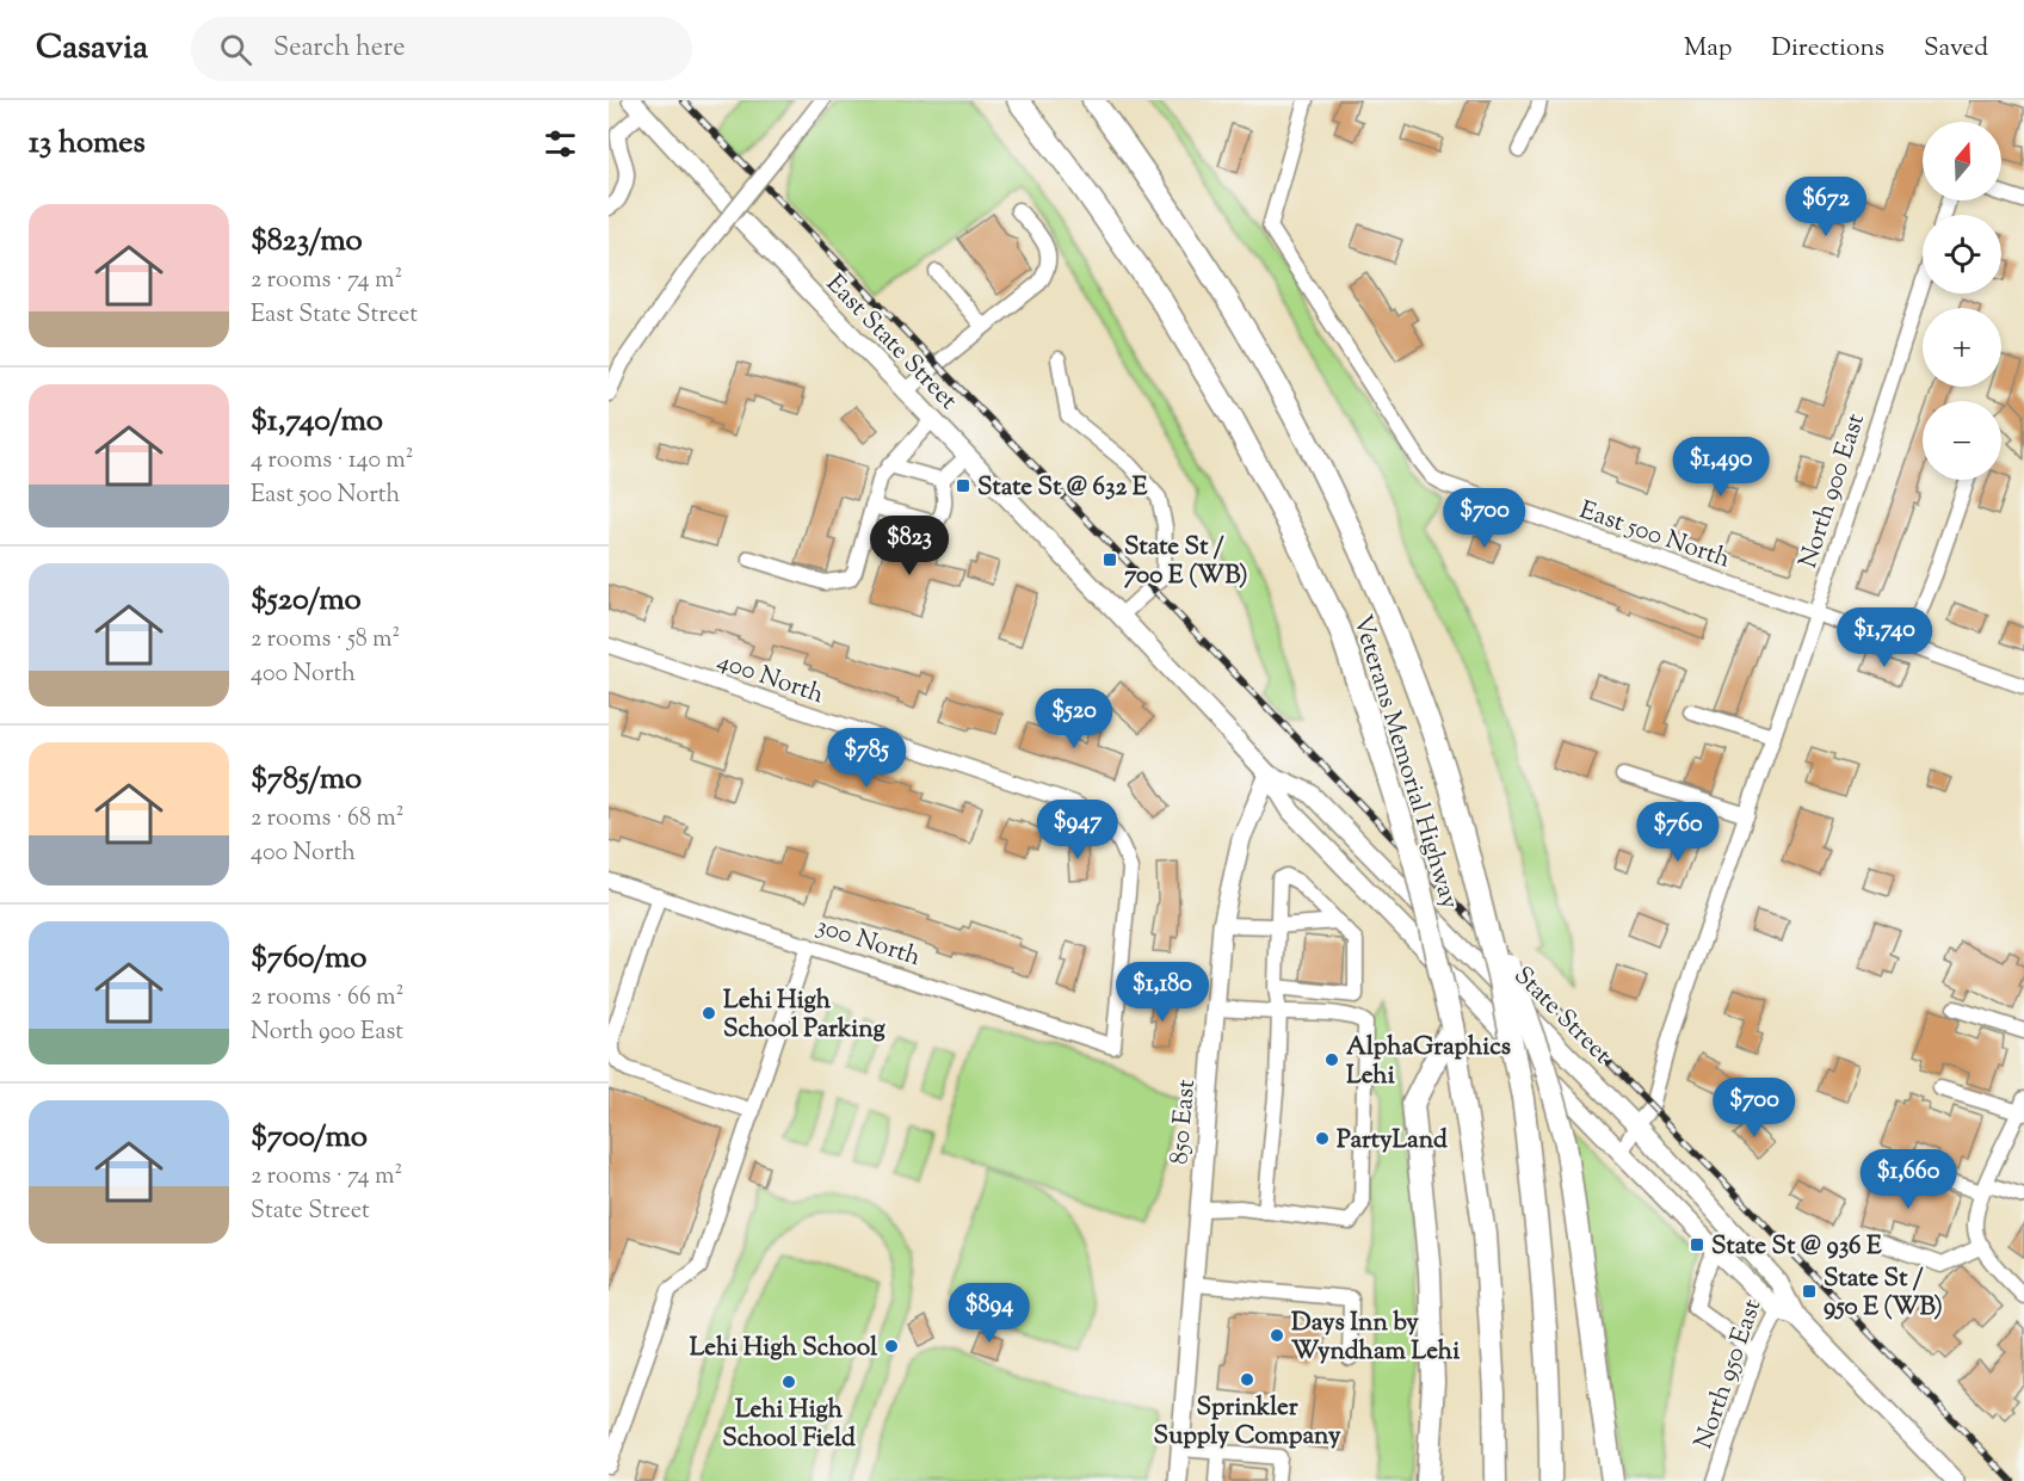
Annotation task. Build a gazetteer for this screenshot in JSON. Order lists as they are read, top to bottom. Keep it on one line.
{"streets":{"highway":["Veterans Memorial Highway"],"main road":["East State Street","State Street","850 East"],"street":["North 900 East","East 500 North","400 North","300 North","North 950 East"]},"crossings":[["East State Street","State Street"],["North 900 East","East 500 North"],["North 900 East","State Street"],["400 North","300 North"],["State Street","850 East"],["State Street","North 950 East"]],"places":{"transit":["State St @ 632 E","State St / 700 E (WB)","State St @ 936 E","State St / 950 E (WB)"],"other":["Lehi High School Parking","AlphaGraphics Lehi","PartyLand","Days Inn by Wyndham Lehi","Lehi High School","Sprinkler Supply Company","Lehi High School Field"]},"north":"top","page":{"header":"Casavia","search":"Search here","nav":["Map","Directions","Saved"],"heading":"13 homes","map_buttons":["+","−"],"price":["$672","$1,490","$700","$823","$1,740","$520","$785","$947","$760","$1,180","$700","$1,660","$894"],"list":[{"name":"$823/mo","note":"2 rooms · 74 m² · East State Street"},{"name":"$1,740/mo","note":"4 rooms · 140 m² · East 500 North"},{"name":"$520/mo","note":"2 rooms · 58 m² · 400 North"},{"name":"$785/mo","note":"2 rooms · 68 m² · 400 North"},{"name":"$760/mo","note":"2 rooms · 66 m² · North 900 East"},{"name":"$700/mo","note":"2 rooms · 74 m² · State Street"}]}}
